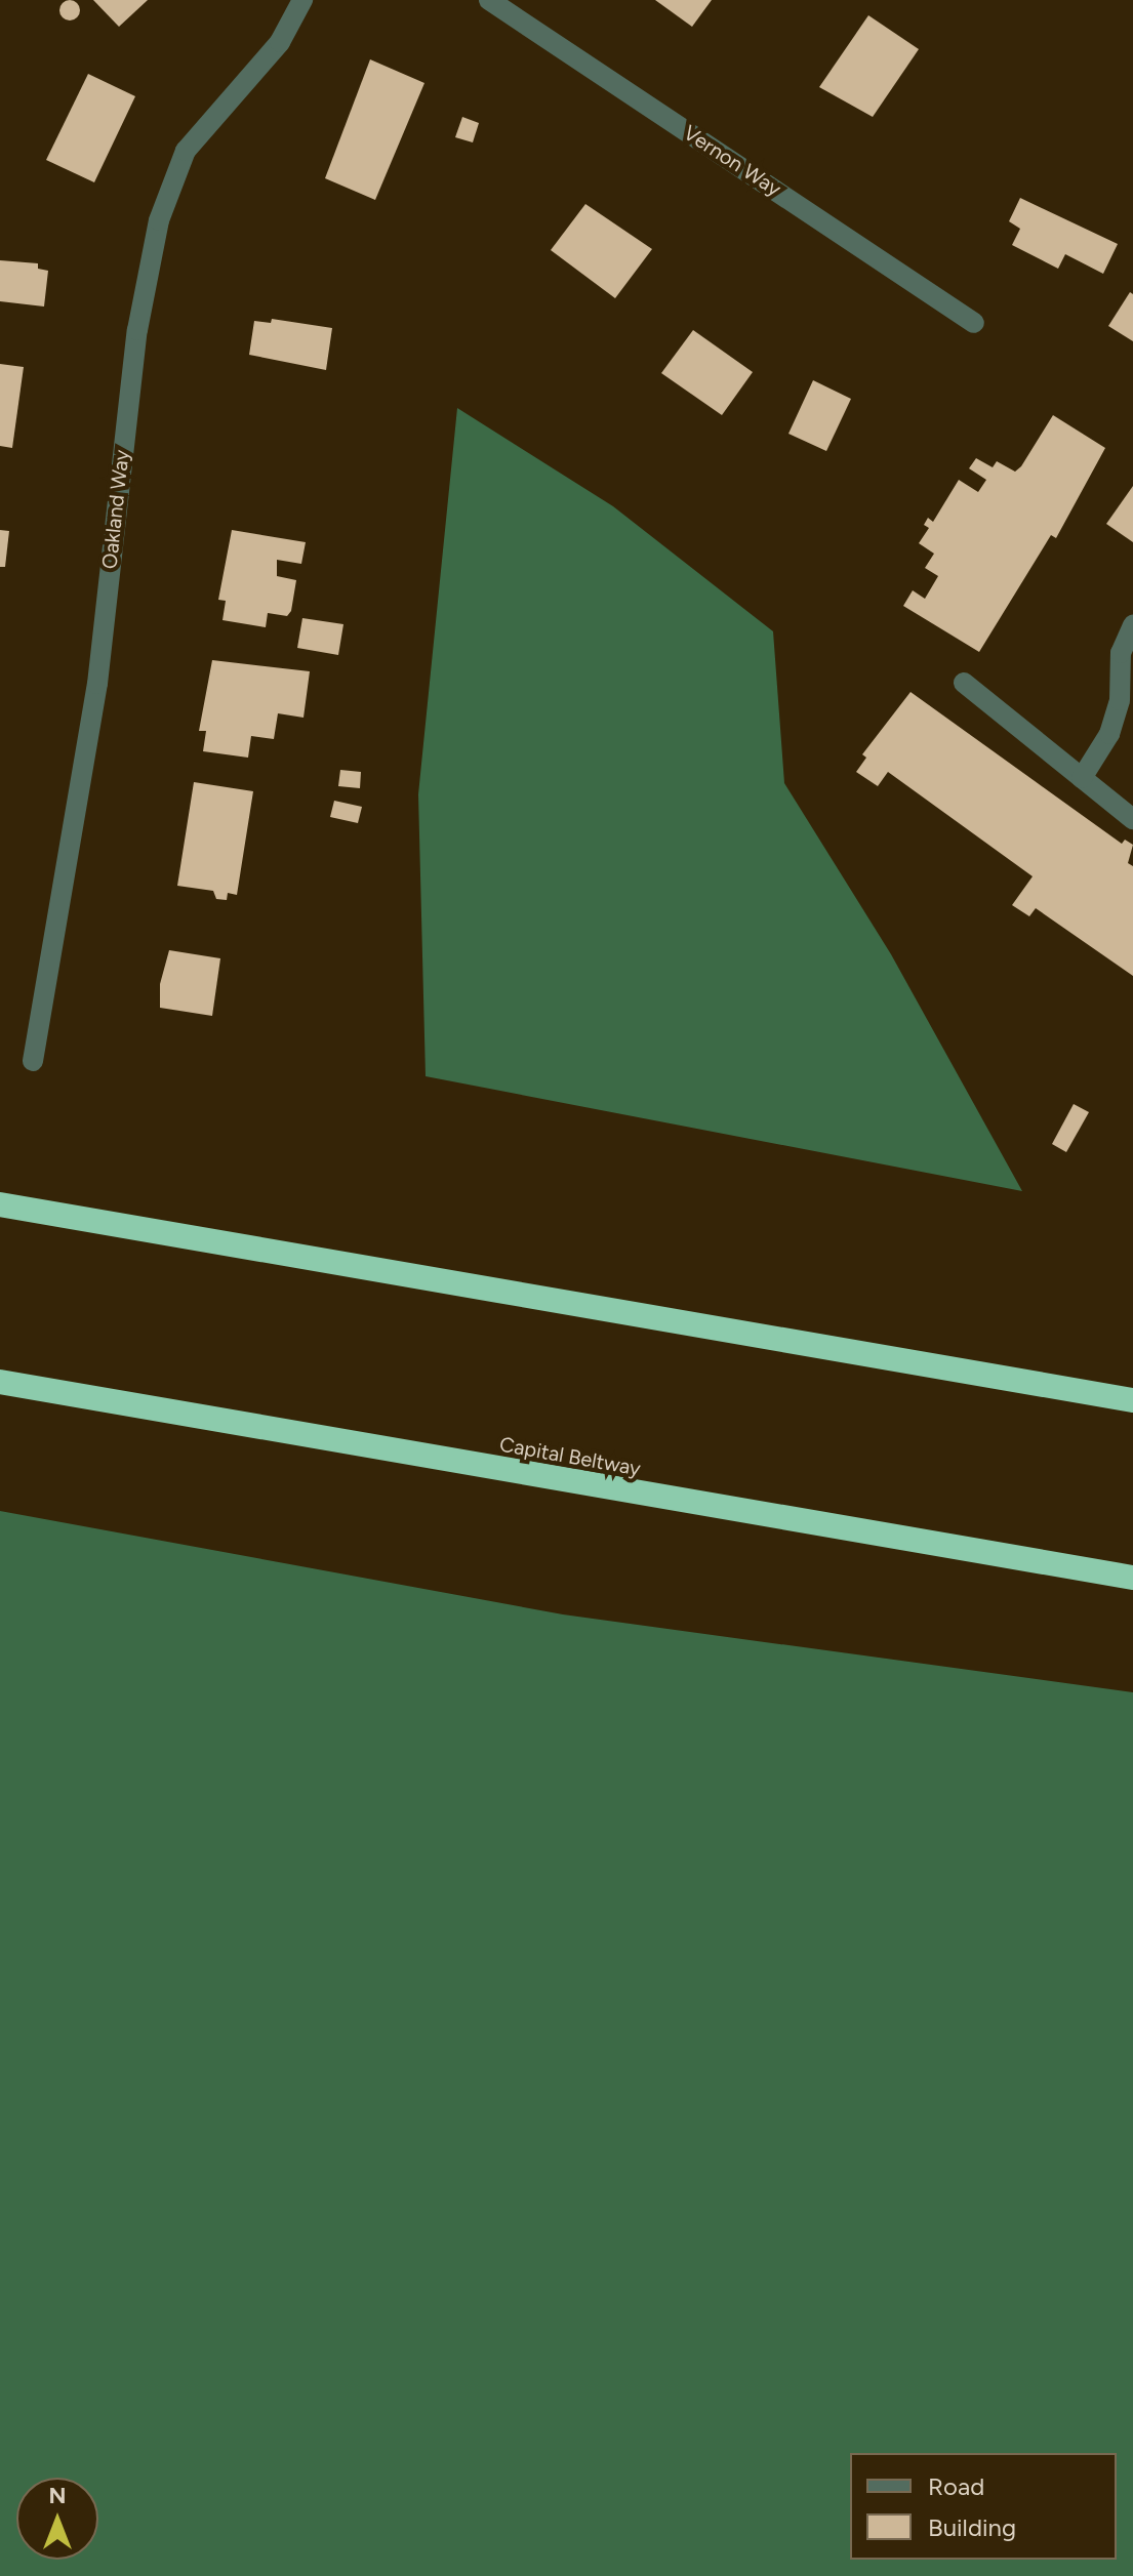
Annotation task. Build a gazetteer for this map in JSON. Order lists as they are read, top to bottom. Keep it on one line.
{"streets":{"highway":["Capital Beltway"],"street":["Vernon Way","Oakland Way"]},"legend":["Road","Building"],"north":"top"}
